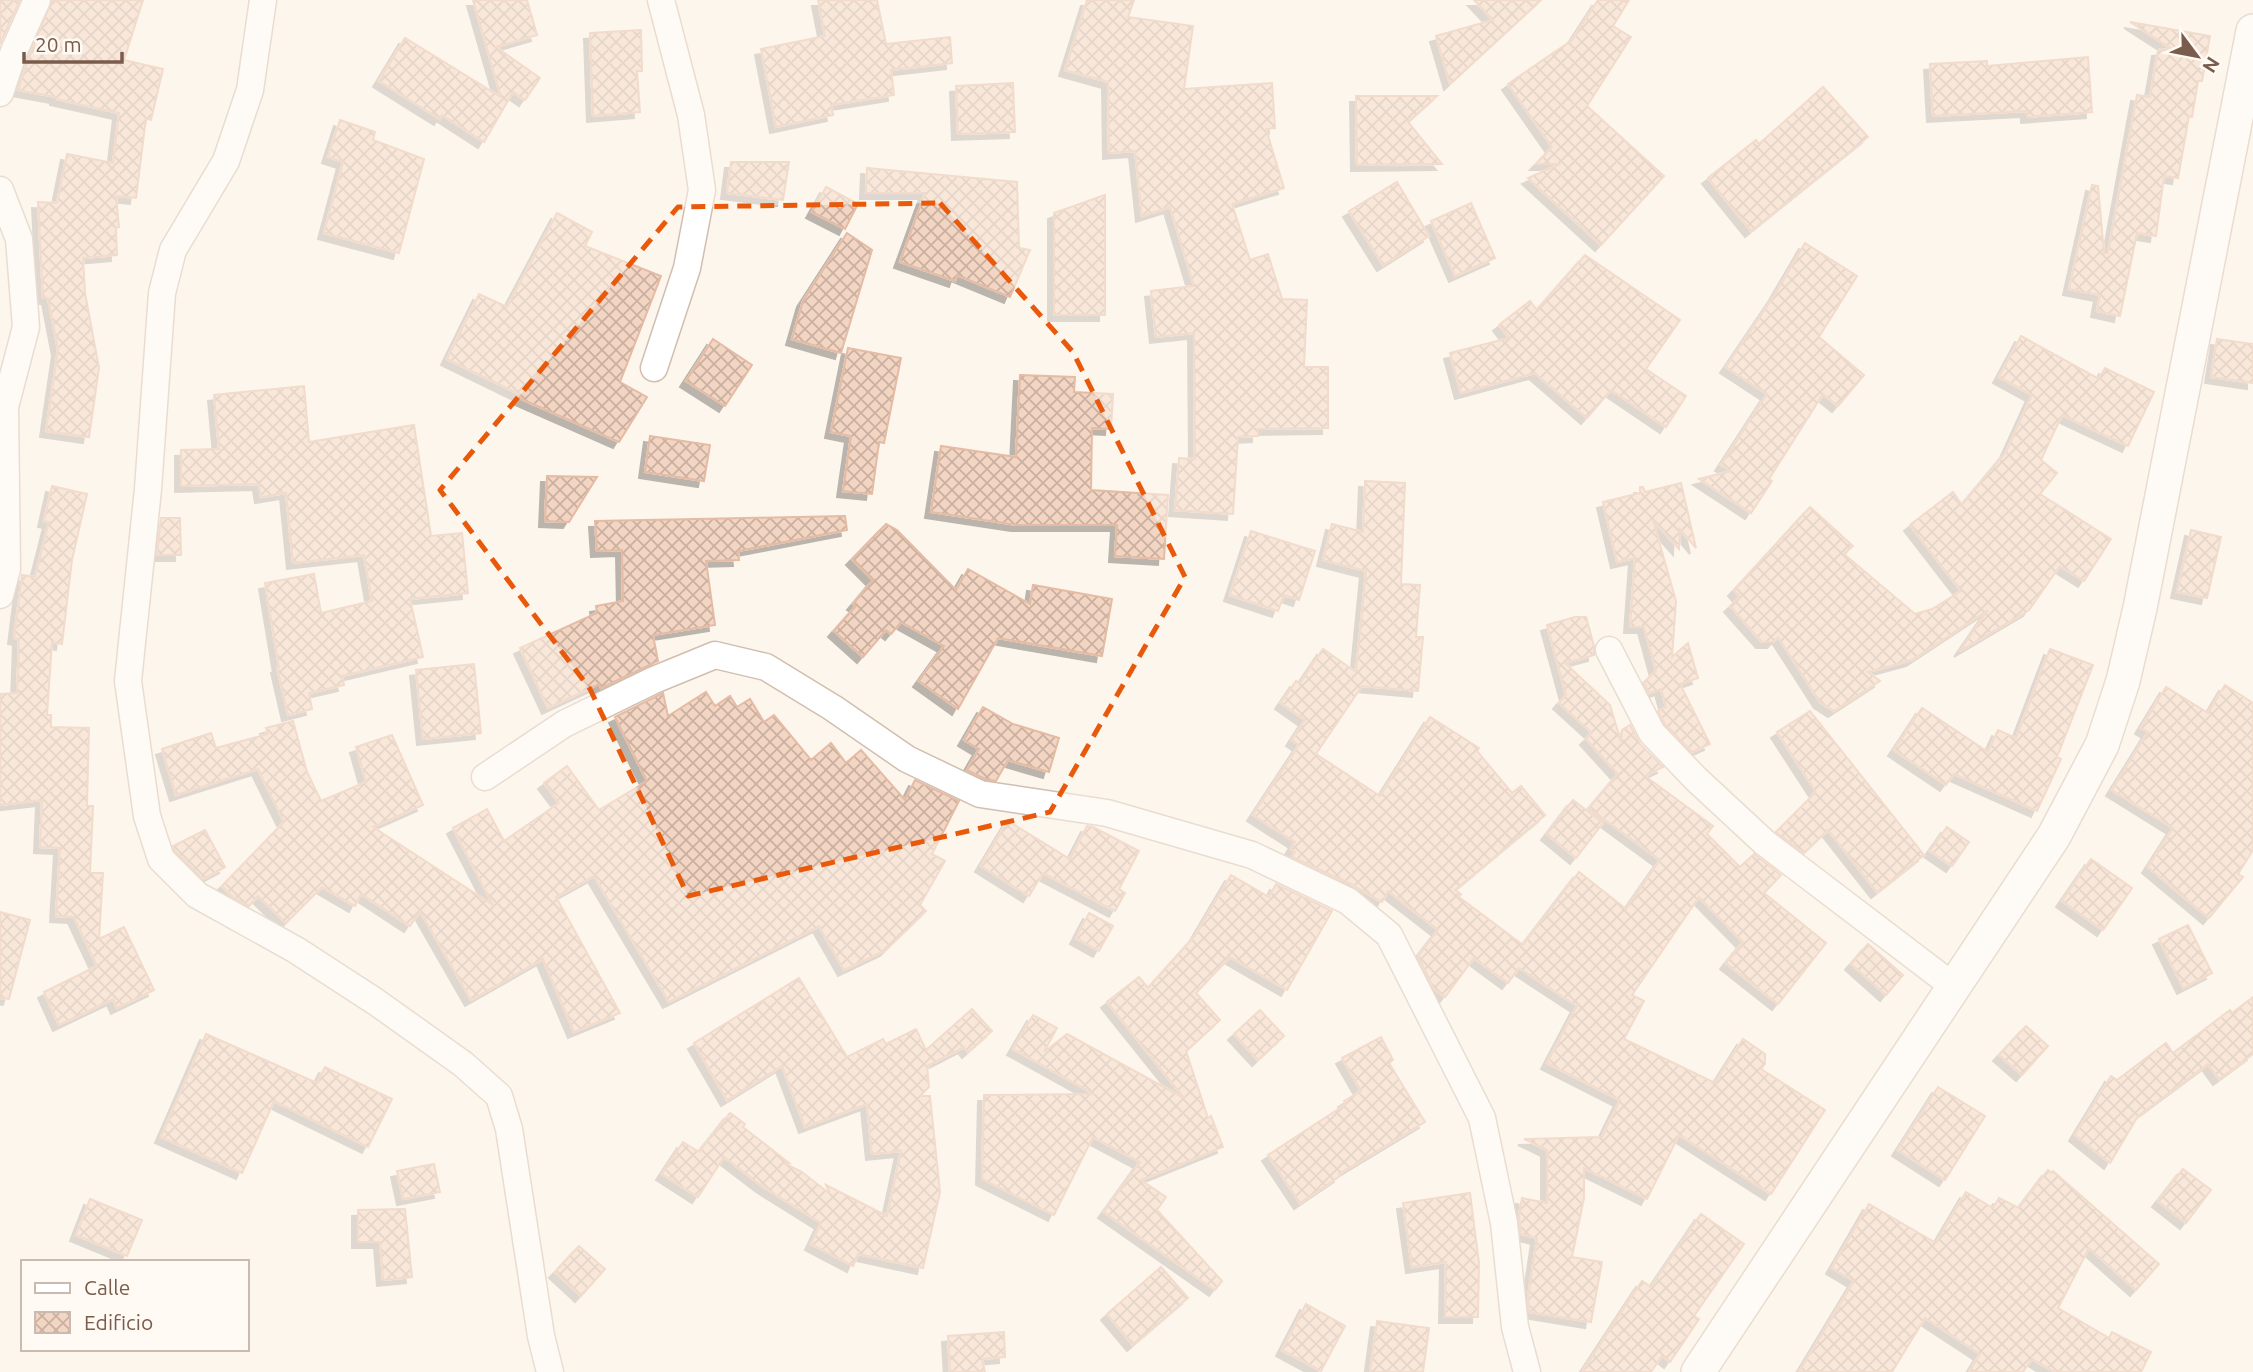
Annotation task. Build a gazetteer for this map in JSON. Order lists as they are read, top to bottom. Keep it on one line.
{"legend":["Calle","Edificio"],"scale_bar":"20 m","north":"bottom right"}
